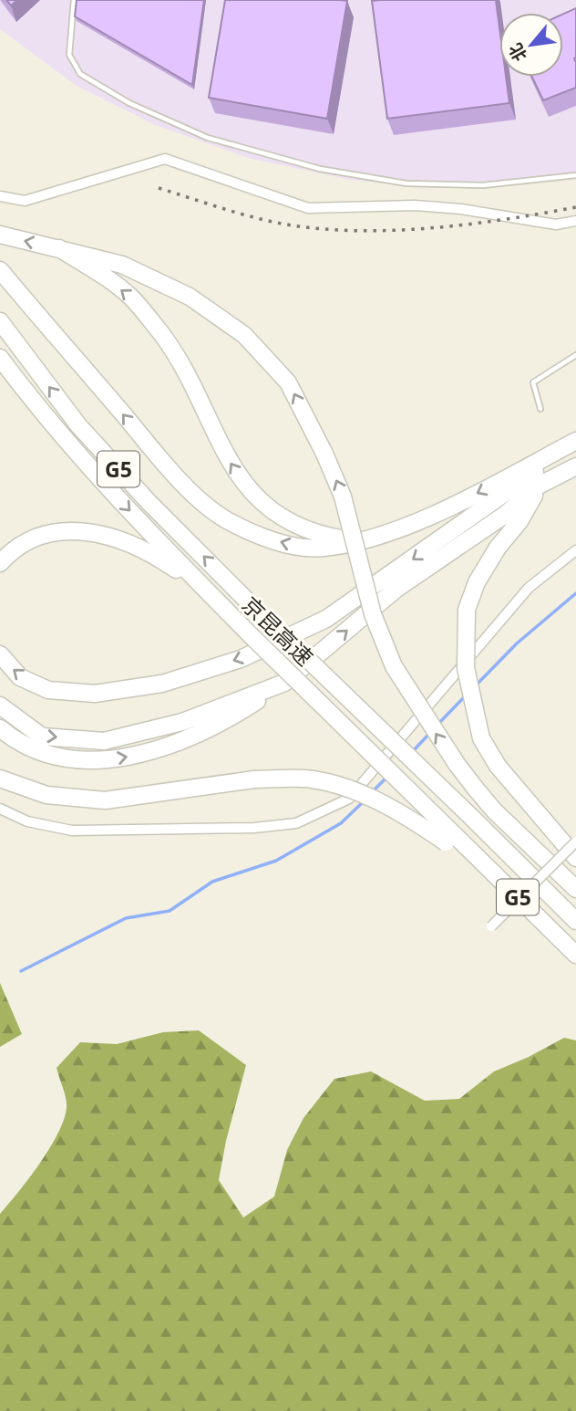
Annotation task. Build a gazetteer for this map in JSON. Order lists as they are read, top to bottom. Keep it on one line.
{"streets":{"highway":["G5","京昆高速"]},"north":"bottom left"}
